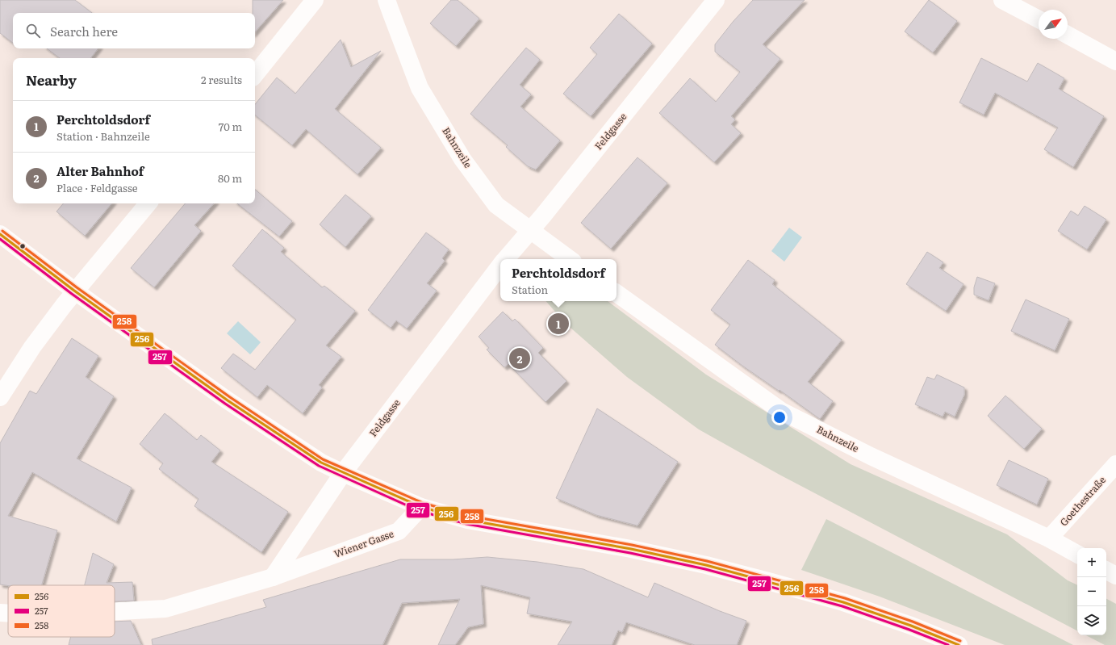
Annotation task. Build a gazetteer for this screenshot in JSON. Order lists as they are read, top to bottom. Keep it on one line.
{"streets":{"street":["Feldgasse","Bahnzeile","Goethestraße","Wiener Gasse"]},"crossings":[["Feldgasse","Bahnzeile"],["Feldgasse","Wiener Gasse"],["Bahnzeile","Goethestraße"]],"lines":["transit line 258","transit line 256","transit line 257"],"legend":["256","257","258"],"north":"top right","page":{"search":"Search here","heading":["Nearby","2 results"],"list":[{"mark":"1","name":"Perchtoldsdorf","note":"Station · Bahnzeile","value":"70 m"},{"mark":"2","name":"Alter Bahnhof","note":"Place · Feldgasse","value":"80 m"}],"popup":["Perchtoldsdorf","Station"],"pins":["1","2"],"map_buttons":["+","−"]}}
